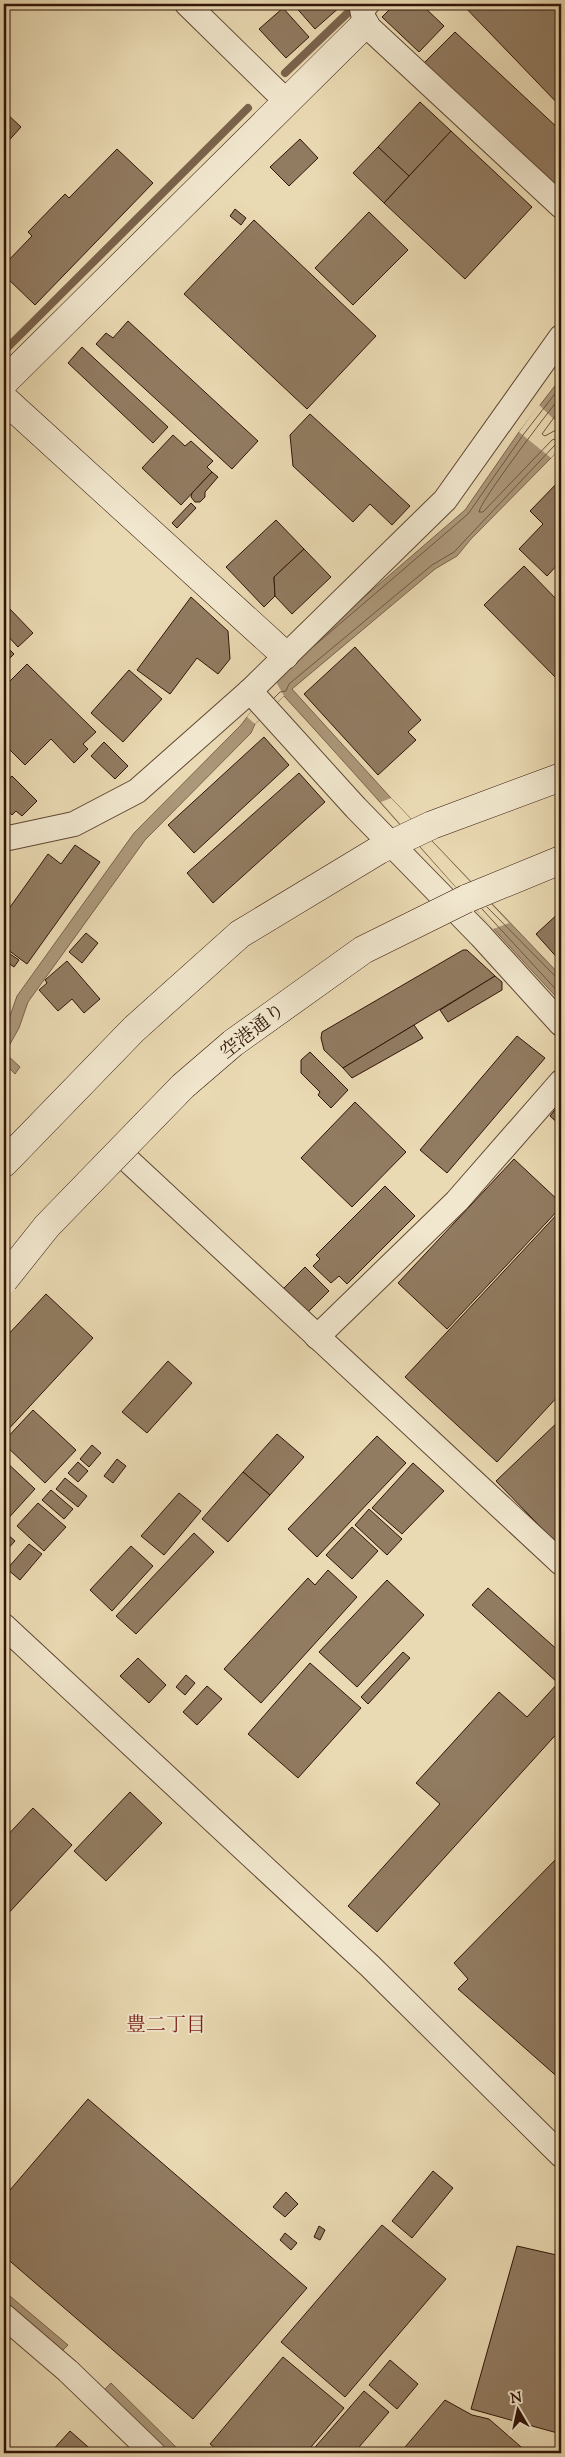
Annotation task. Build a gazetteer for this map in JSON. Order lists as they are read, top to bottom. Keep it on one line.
{"streets":{"street":["空港通り"]},"districts":["豊二丁目"],"north":"top"}
